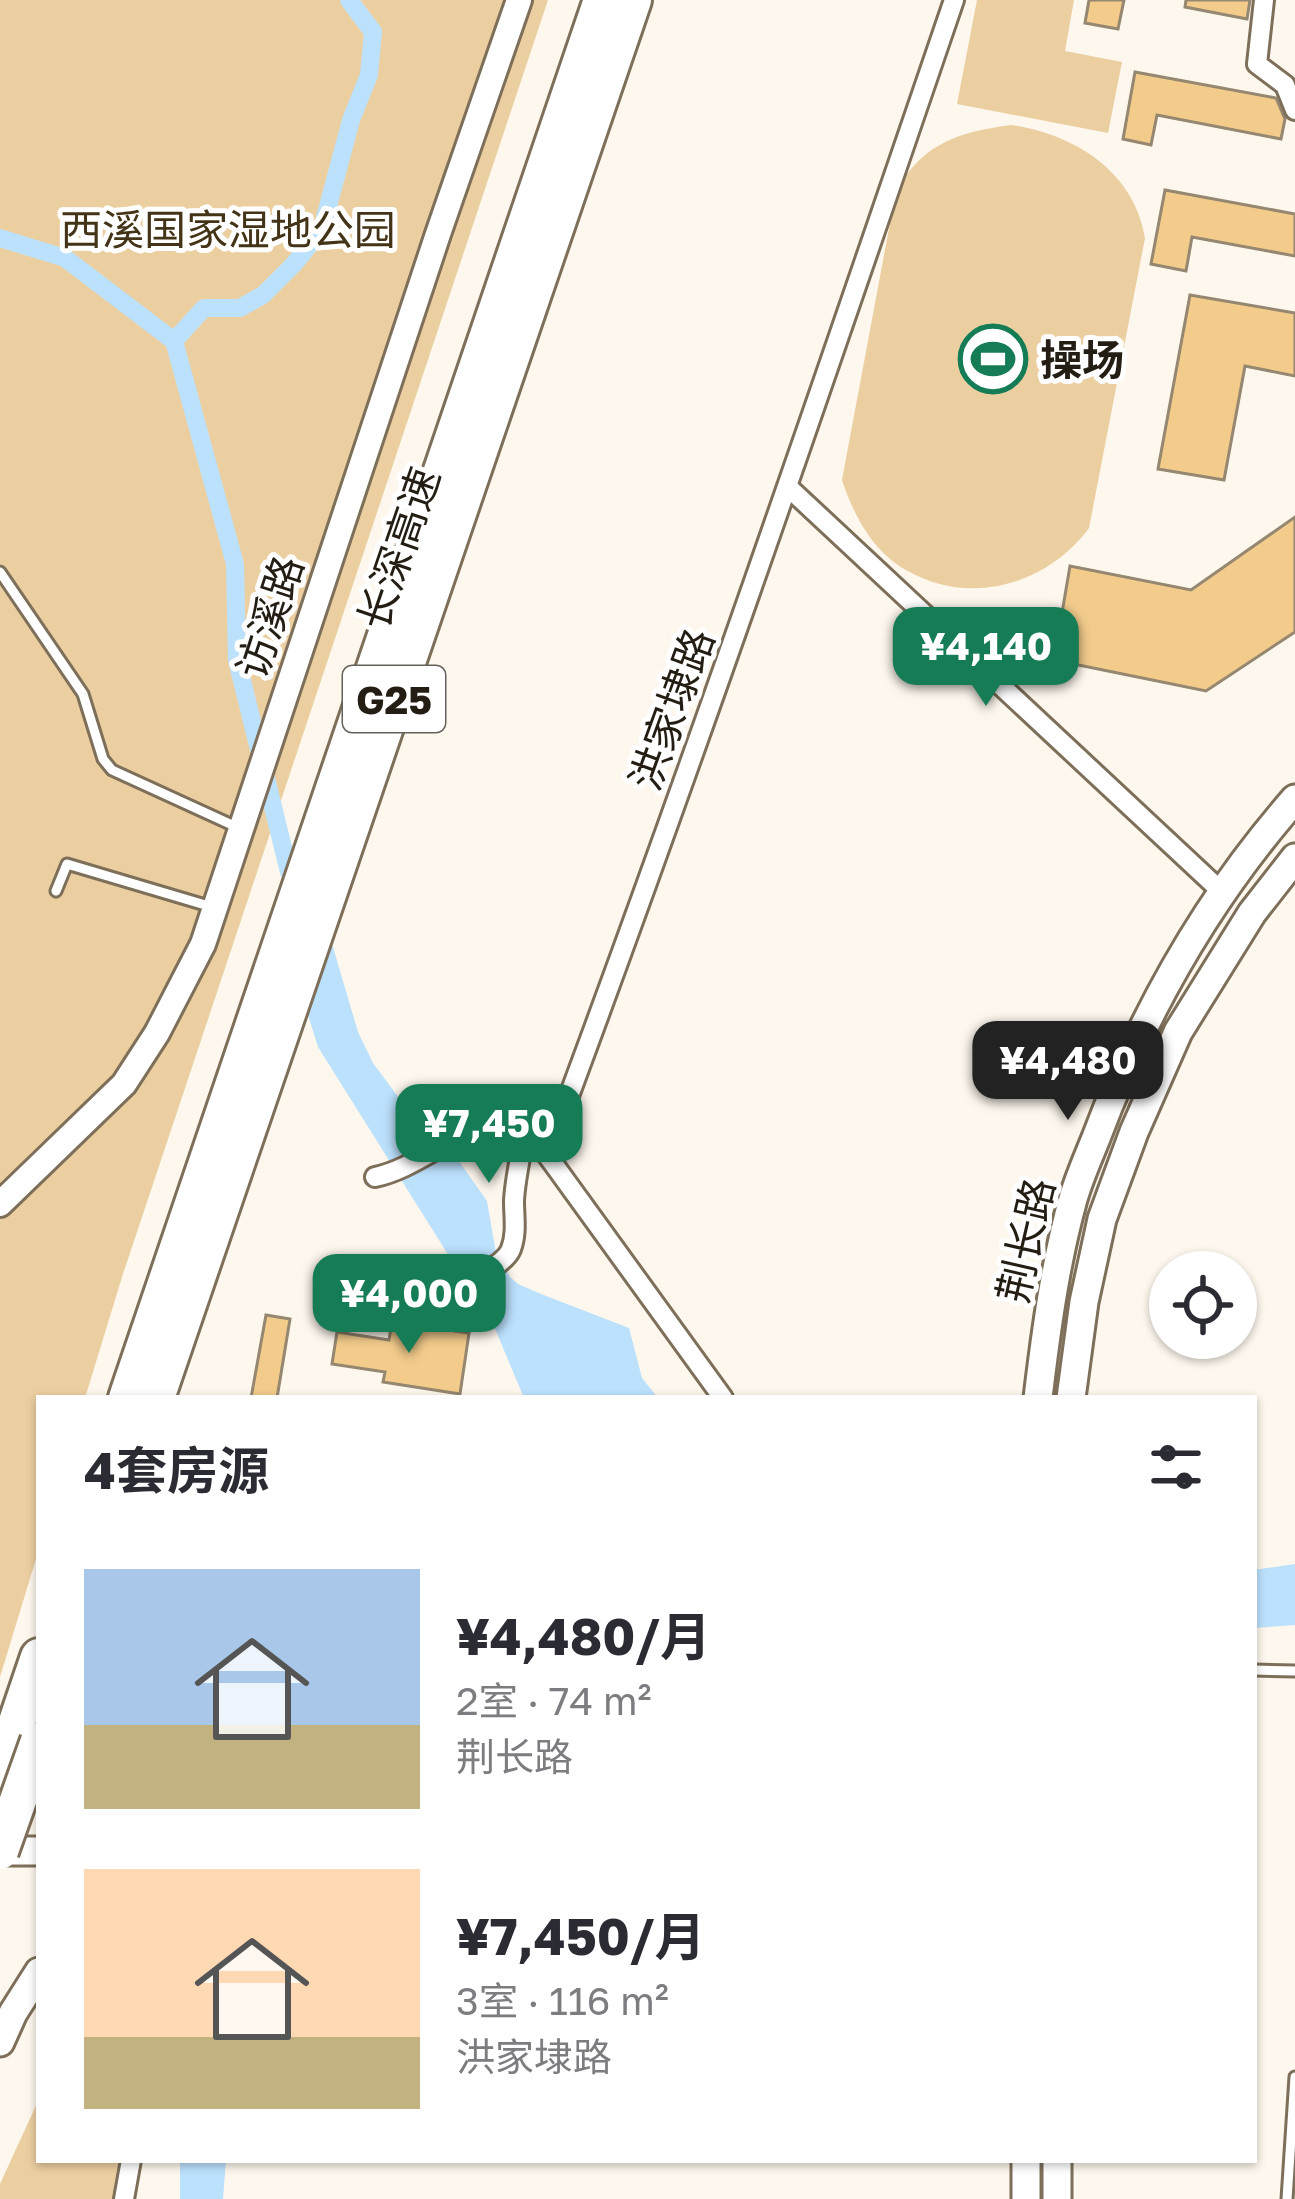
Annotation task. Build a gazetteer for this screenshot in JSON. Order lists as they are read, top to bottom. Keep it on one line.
{"streets":{"highway":["长深高速","G25"],"main road":["荆长路"],"street":["访溪路","洪家埭路"]},"parks":["西溪国家湿地公园"],"places":{"sports":["操场"]},"page":{"price":["¥4,140","¥4,480","¥7,450","¥4,000"],"heading":"4套房源","list":[{"name":"¥4,480/月","note":"2室 · 74 m² · 荆长路"},{"name":"¥7,450/月","note":"3室 · 116 m² · 洪家埭路"}]}}
